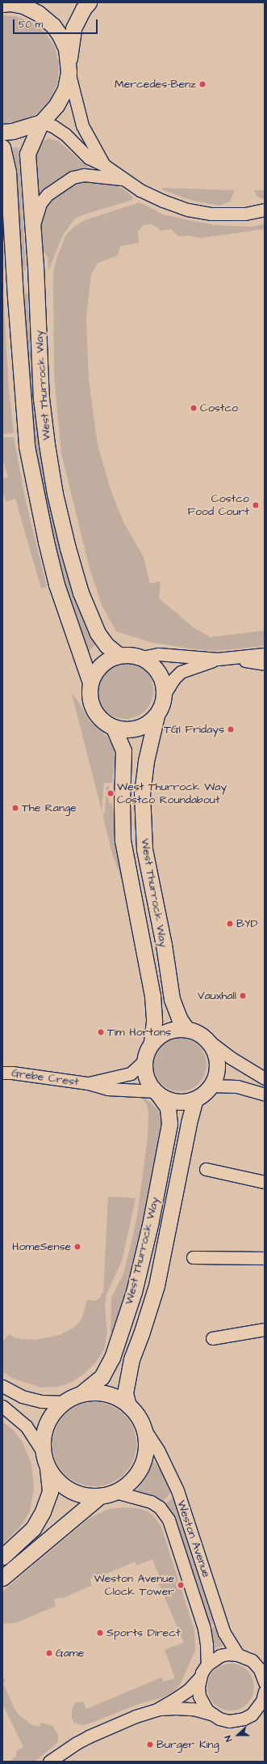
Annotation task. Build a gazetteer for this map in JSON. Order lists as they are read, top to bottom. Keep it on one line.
{"streets":{"main road":["West Thurrock Way"],"street":["Grebe Crest","Weston Avenue"]},"crossings":[["West Thurrock Way","Grebe Crest"],["West Thurrock Way","Weston Avenue"]],"places":["Mercedes-Benz","Costco","Costco Food Court","TGI Fridays","West Thurrock Way Costco Roundabout","The Range","BYD","Vauxhall","Tim Hortons","HomeSense","Weston Avenue Clock Tower","Sports Direct","Game","Burger King"],"scale_bar":"50 m","north":"left"}
